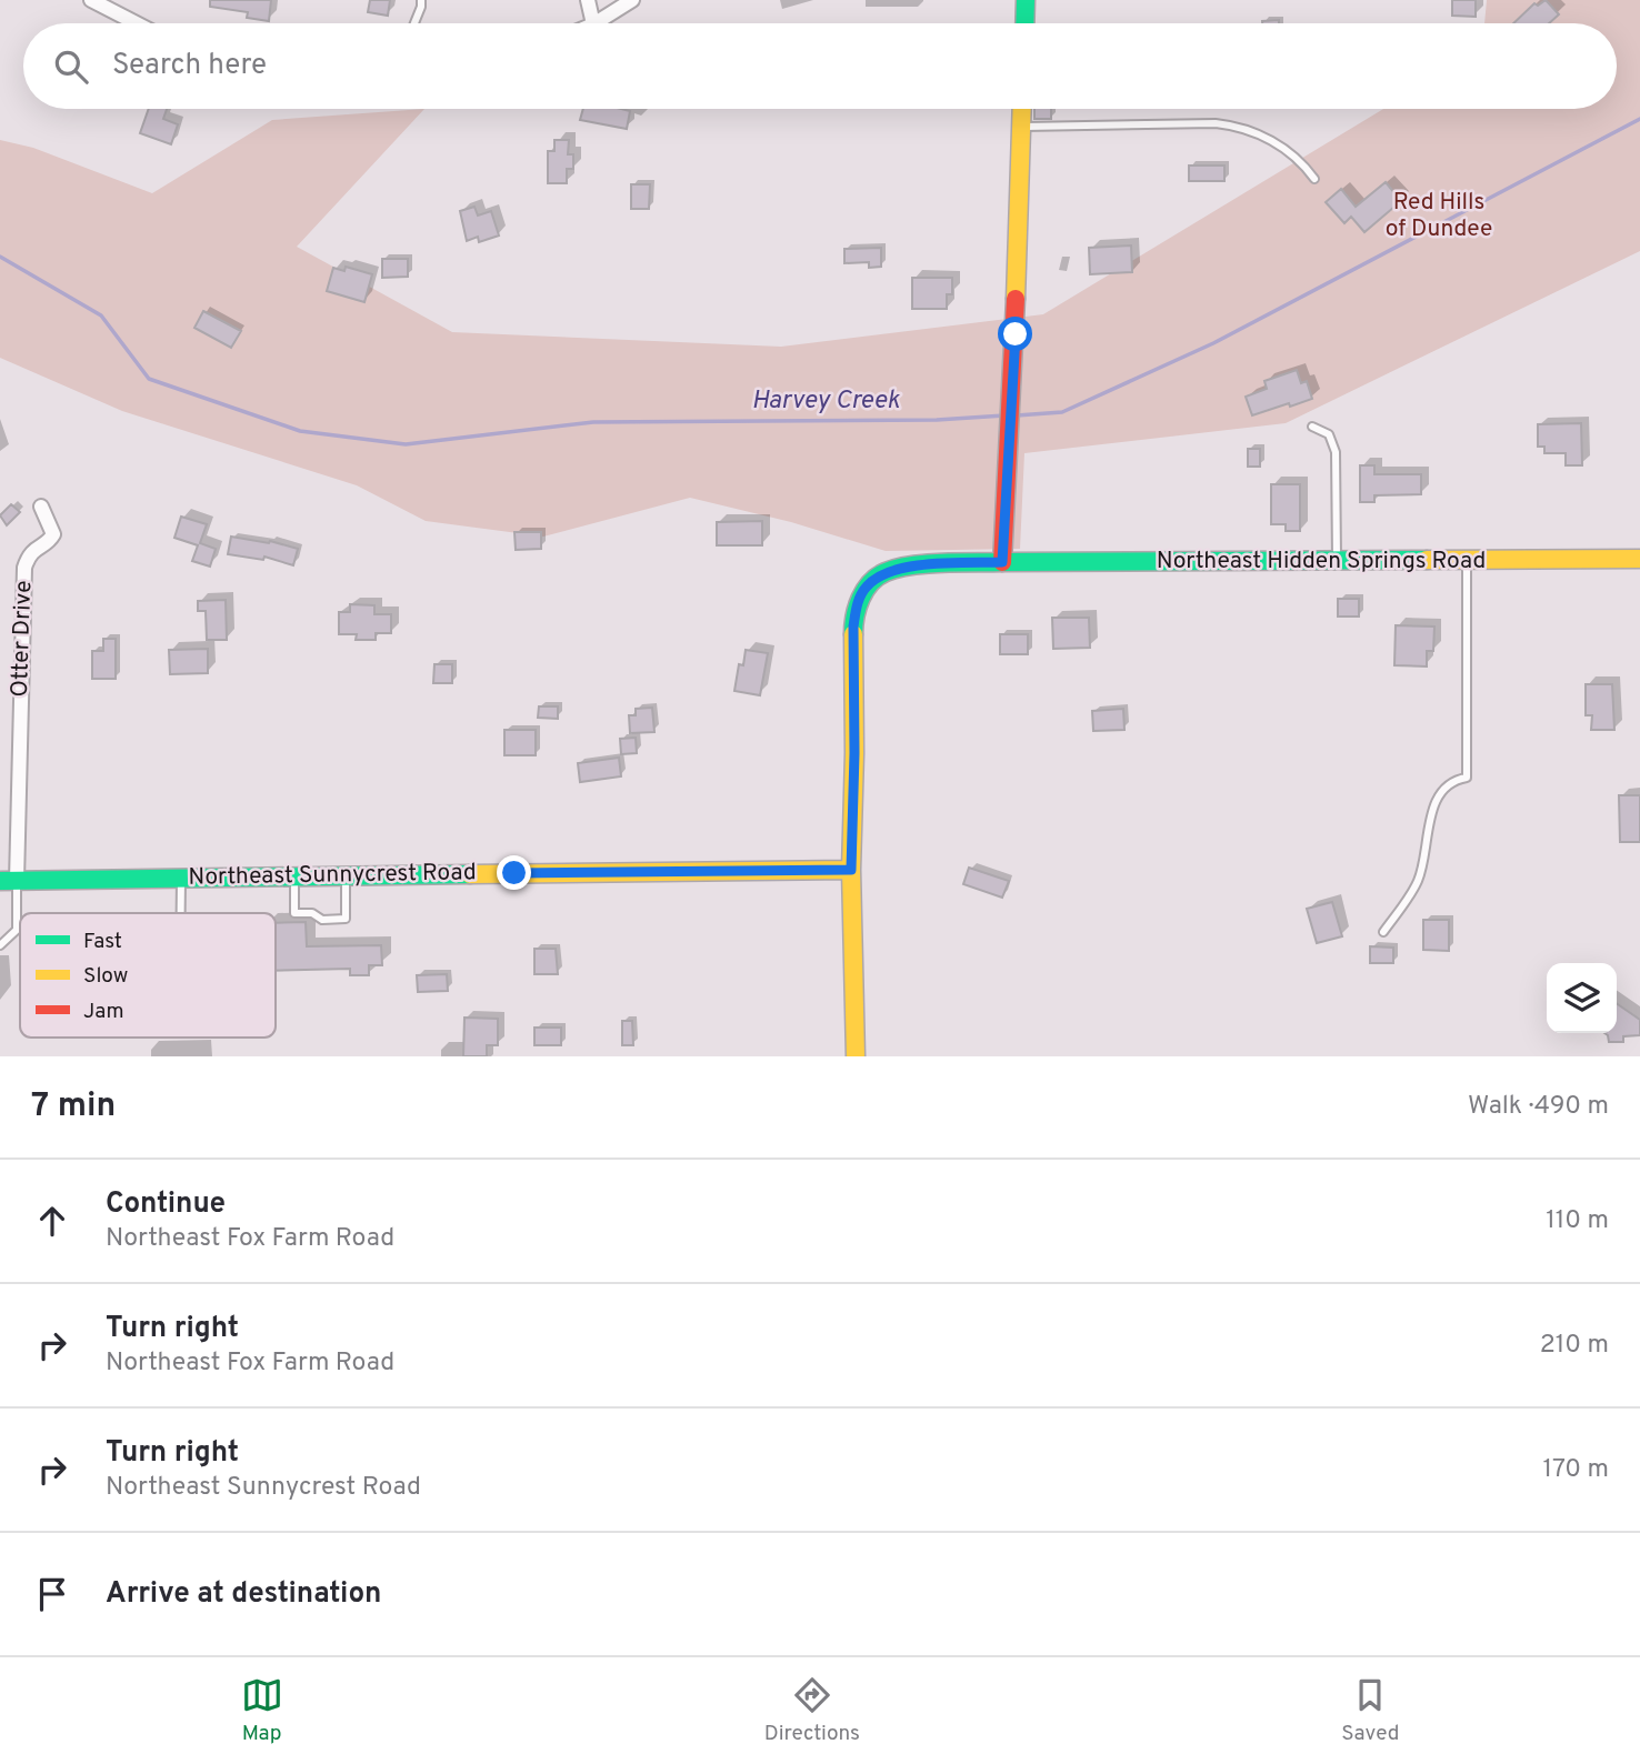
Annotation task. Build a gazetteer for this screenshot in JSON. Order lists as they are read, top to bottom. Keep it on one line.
{"streets":{"street":["Northeast Hidden Springs Road","Otter Drive","Northeast Sunnycrest Road"]},"crossings":[["Northeast Hidden Springs Road","Northeast Sunnycrest Road"],["Otter Drive","Northeast Sunnycrest Road"]],"water":["Harvey Creek"],"parks":["Red Hills of Dundee"],"legend":["Fast","Slow","Jam"],"page":{"search":"Search here","heading":["7 min","Walk · 490 m"],"list":[["Continue","Northeast Fox Farm Road","110 m"],["Turn right","Northeast Fox Farm Road","210 m"],["Turn right","Northeast Sunnycrest Road","170 m"],"Arrive at destination"],"nav":["Map","Directions","Saved"]}}
